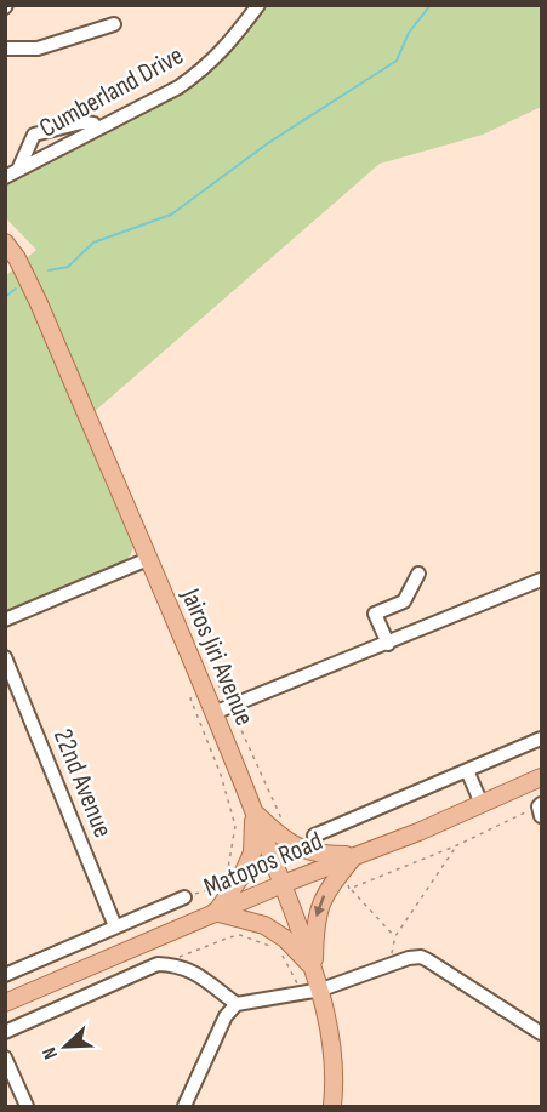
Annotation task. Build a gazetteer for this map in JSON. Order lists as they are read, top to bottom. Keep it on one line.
{"streets":{"main road":["Jairos Jiri Avenue","Matopos Road"],"street":["Cumberland Drive","22nd Avenue"]},"crossings":[["Jairos Jiri Avenue","Matopos Road"]],"north":"bottom left"}
